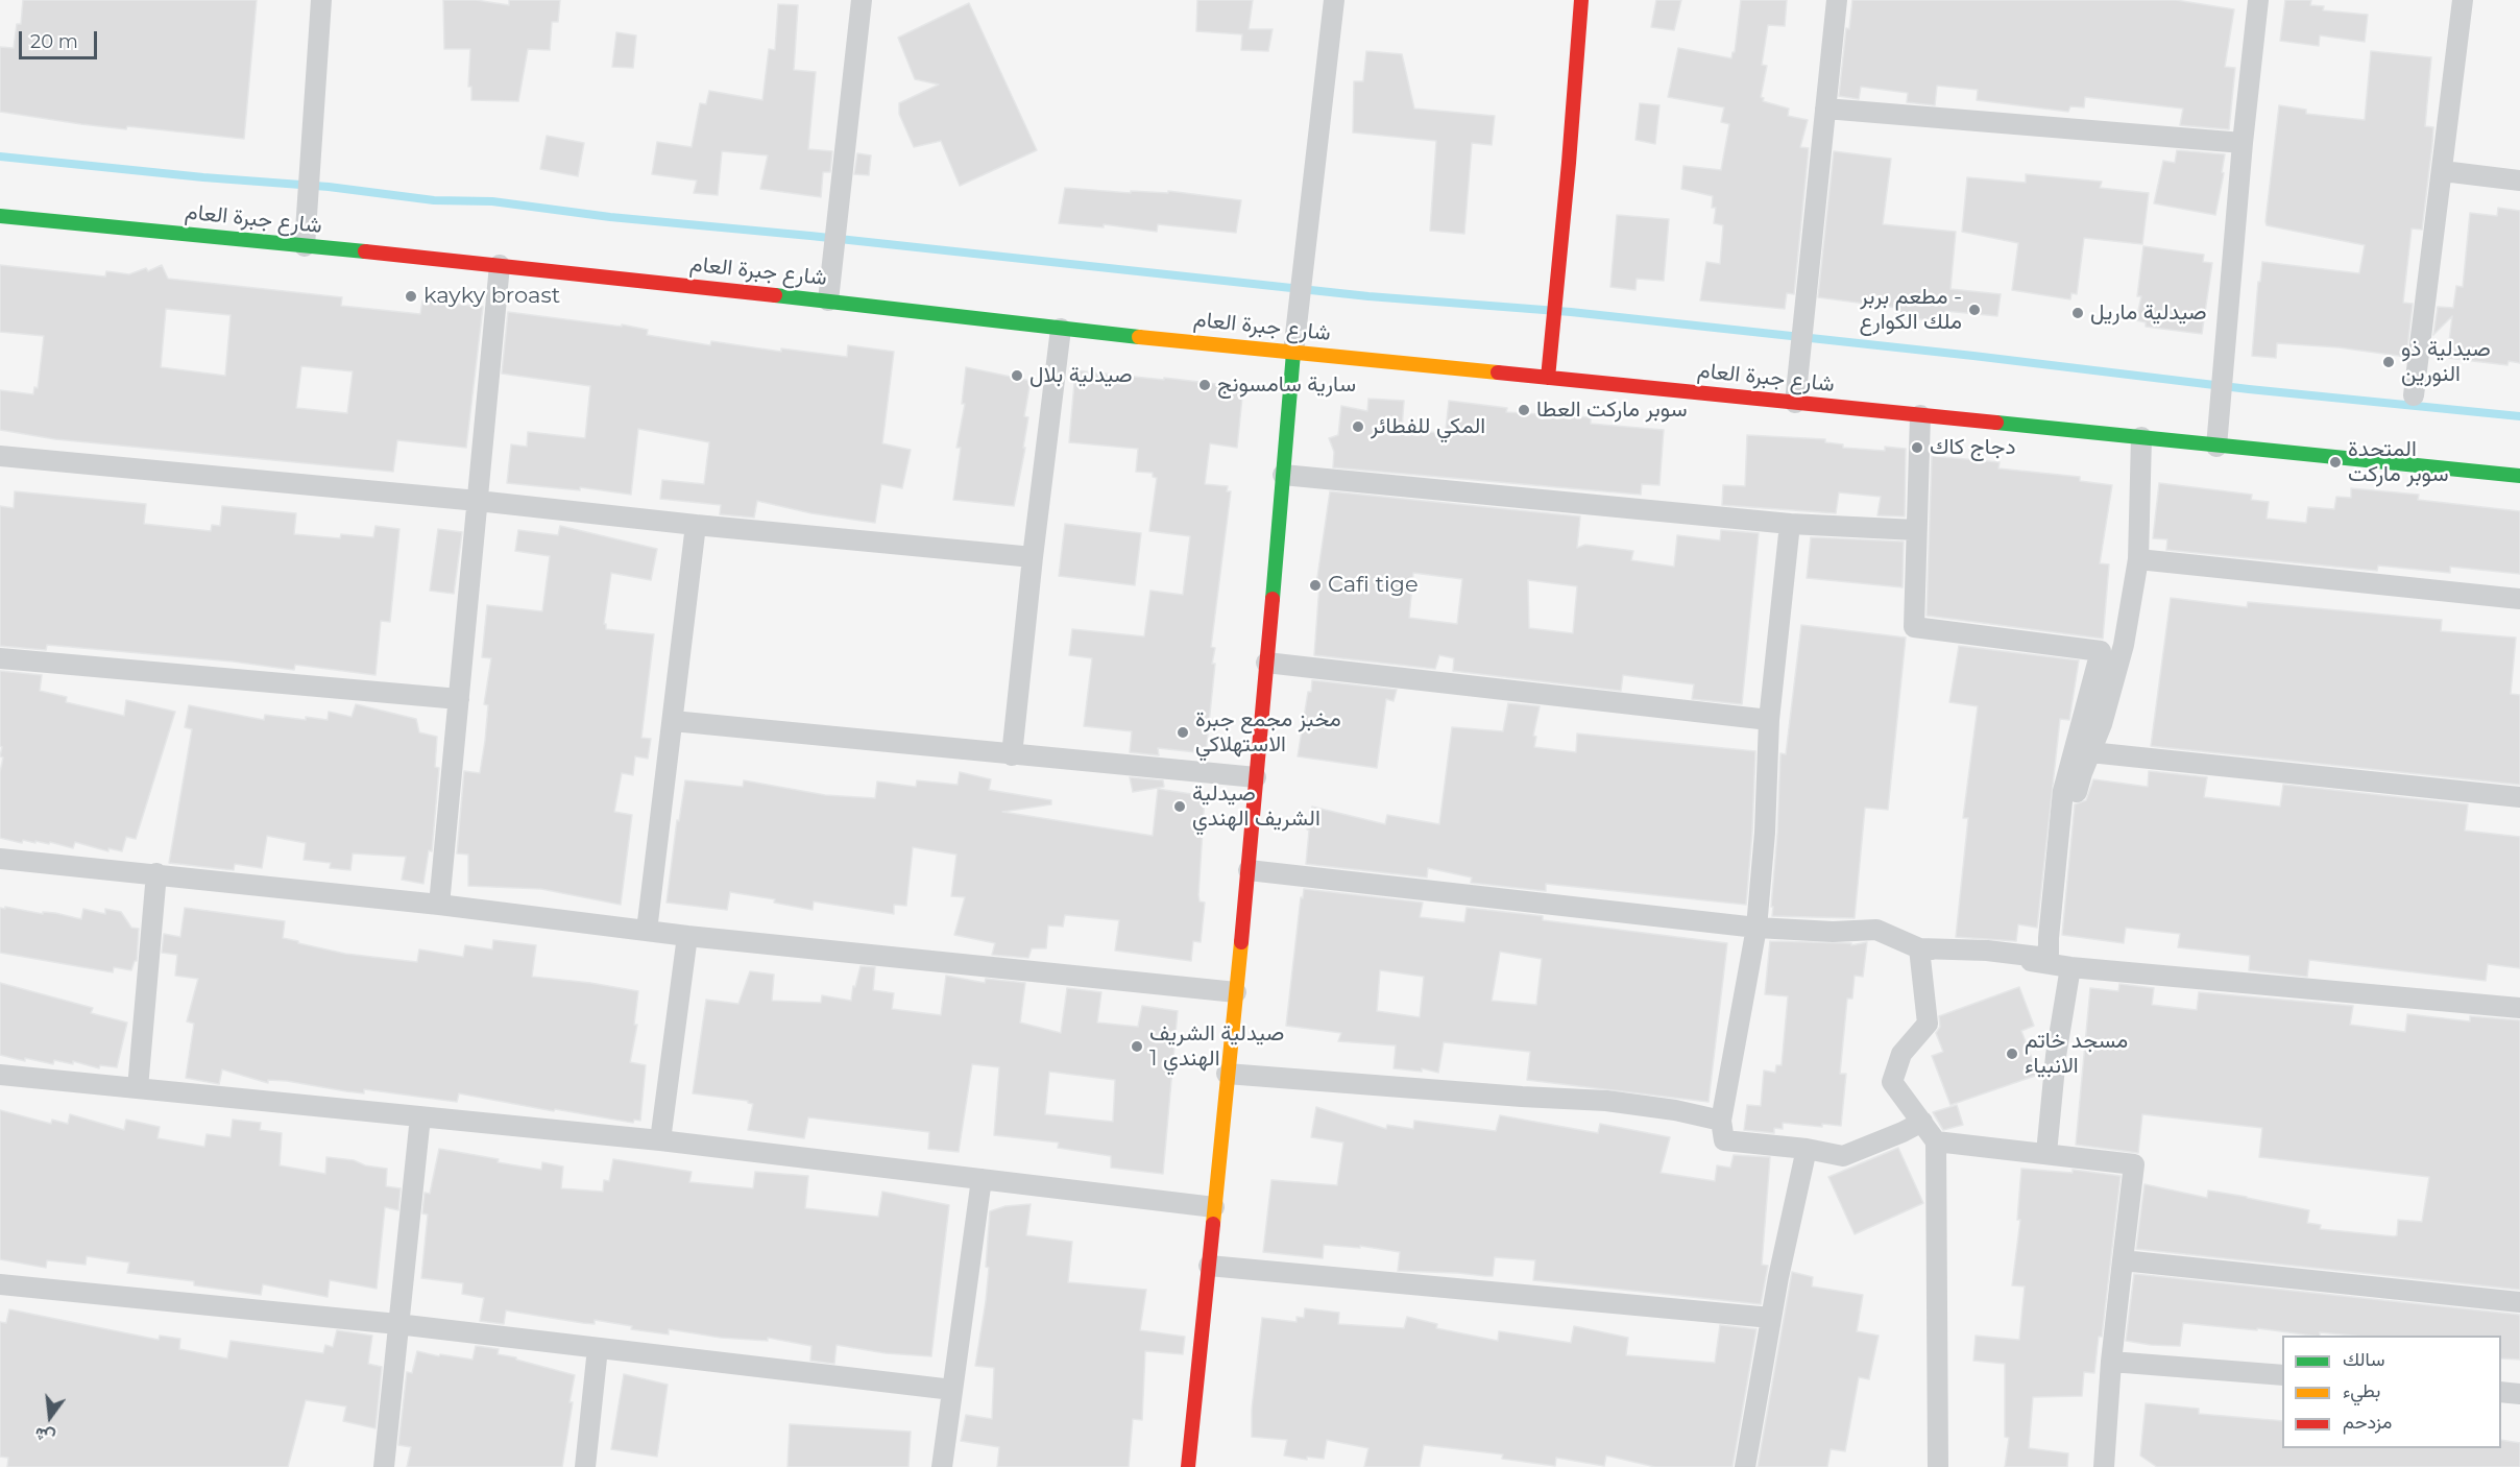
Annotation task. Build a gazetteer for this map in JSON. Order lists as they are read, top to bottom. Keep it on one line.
{"streets":{"main road":["شارع جبرة العام"]},"places":["kayky broast","مطعم بربر - ملك الكوارع","صيدلية ماريل","صيدلية ذو النورين","صيدلية بلال","سارية سامسونج","سوبر ماركت العطا","المكي للفطائر","دجاج كاك","المتحدة سوبر ماركت","Cafi tige","مخبز مجمع جبرة الاستهلاكي","صيدلية الشريف الهندي","صيدلية الشريف الهندي 1","مسجد خاتم الانبياء"],"legend":["سالك","بطيء","مزدحم"],"scale_bar":"20 m","north":"bottom"}
